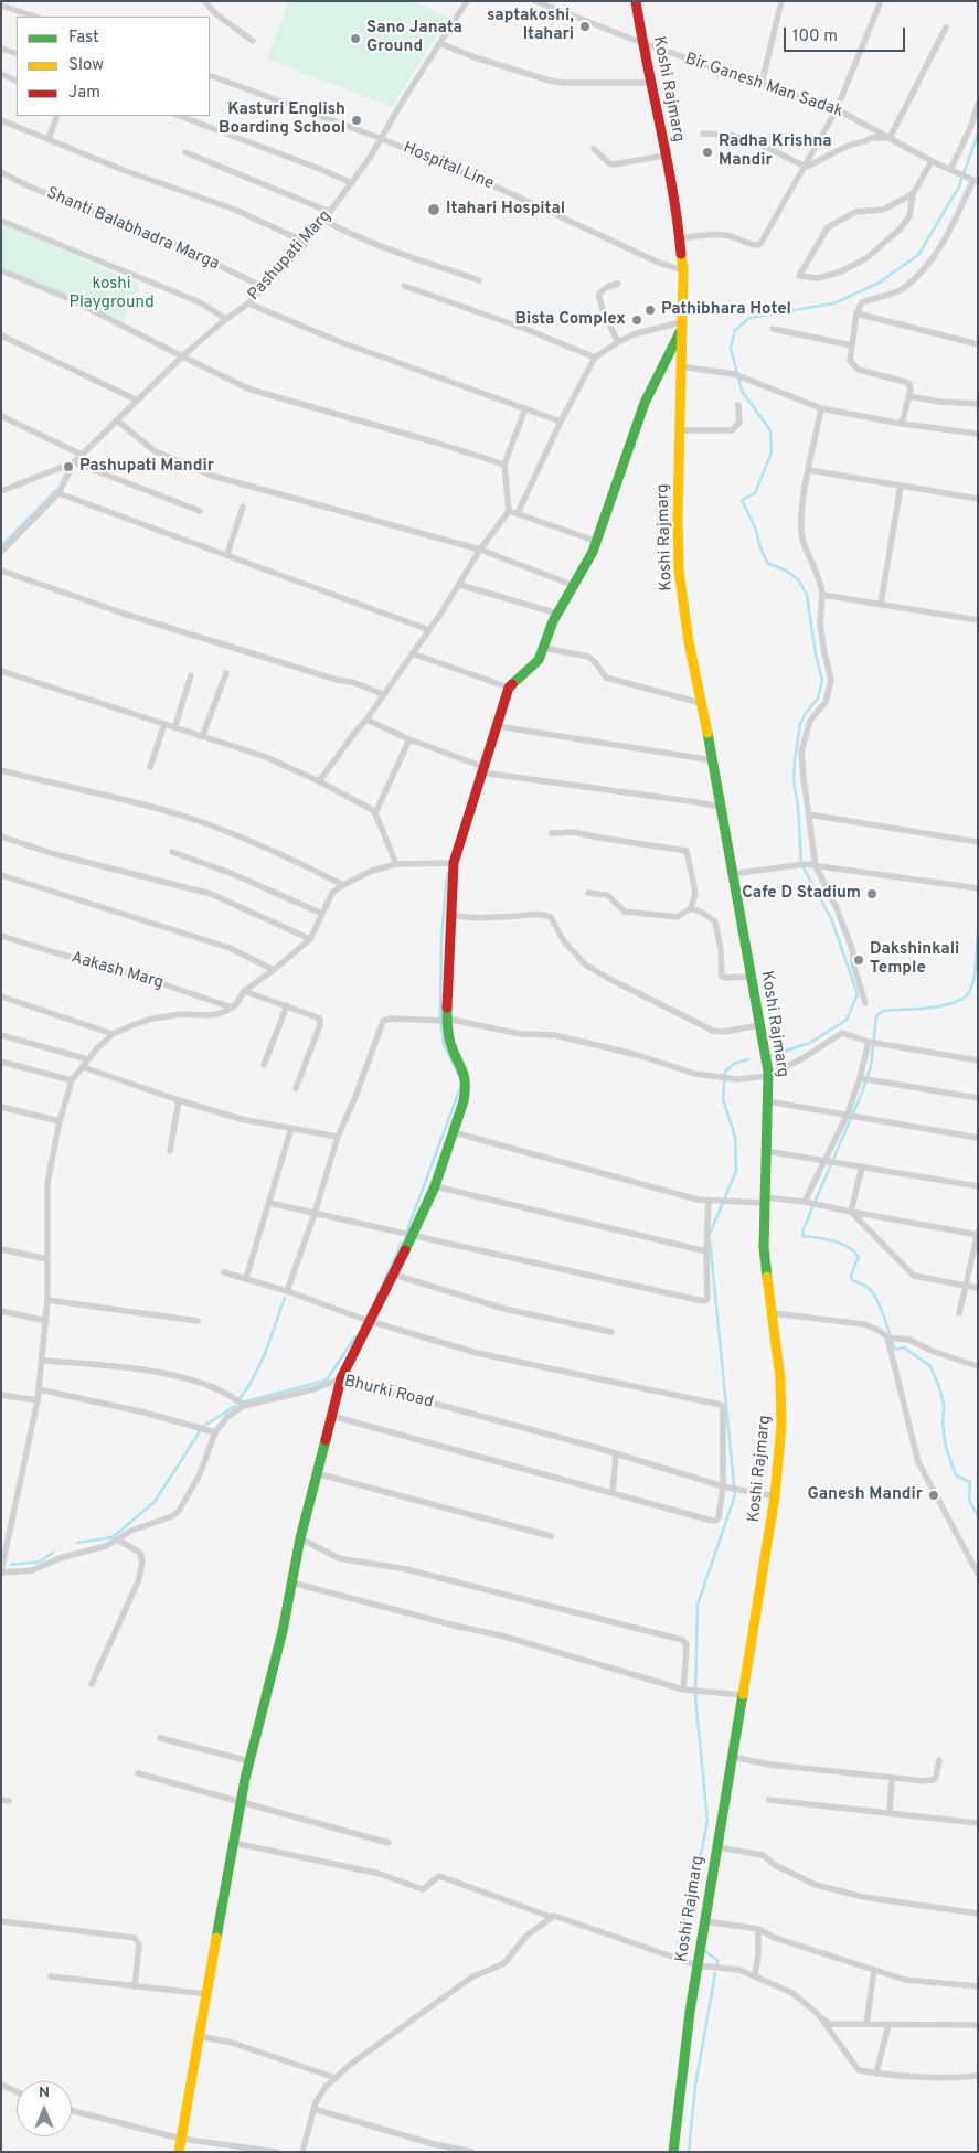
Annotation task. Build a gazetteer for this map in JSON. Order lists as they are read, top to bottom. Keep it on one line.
{"streets":{"main road":["Koshi Rajmarg"],"street":["Bir Ganesh Man Sadak","Hospital Line","Shanti Balabhadra Marga","Pashupati Marg","Aakash Marg","Bhurki Road"]},"crossings":[["Bir Ganesh Man Sadak","Koshi Rajmarg"],["Koshi Rajmarg","Hospital Line"],["Koshi Rajmarg","Bhurki Road"],["Hospital Line","Pashupati Marg"],["Shanti Balabhadra Marga","Pashupati Marg"]],"parks":["koshi Playground"],"places":["saptakoshi, Itahari","Sano Janata Ground","Kasturi English Boarding School","Radha Krishna Mandir","Itahari Hospital","Pathibhara Hotel","Bista Complex","Pashupati Mandir","Cafe D Stadium","Dakshinkali Temple","Ganesh Mandir"],"legend":["Fast","Slow","Jam"],"scale_bar":"100 m","north":"top"}
